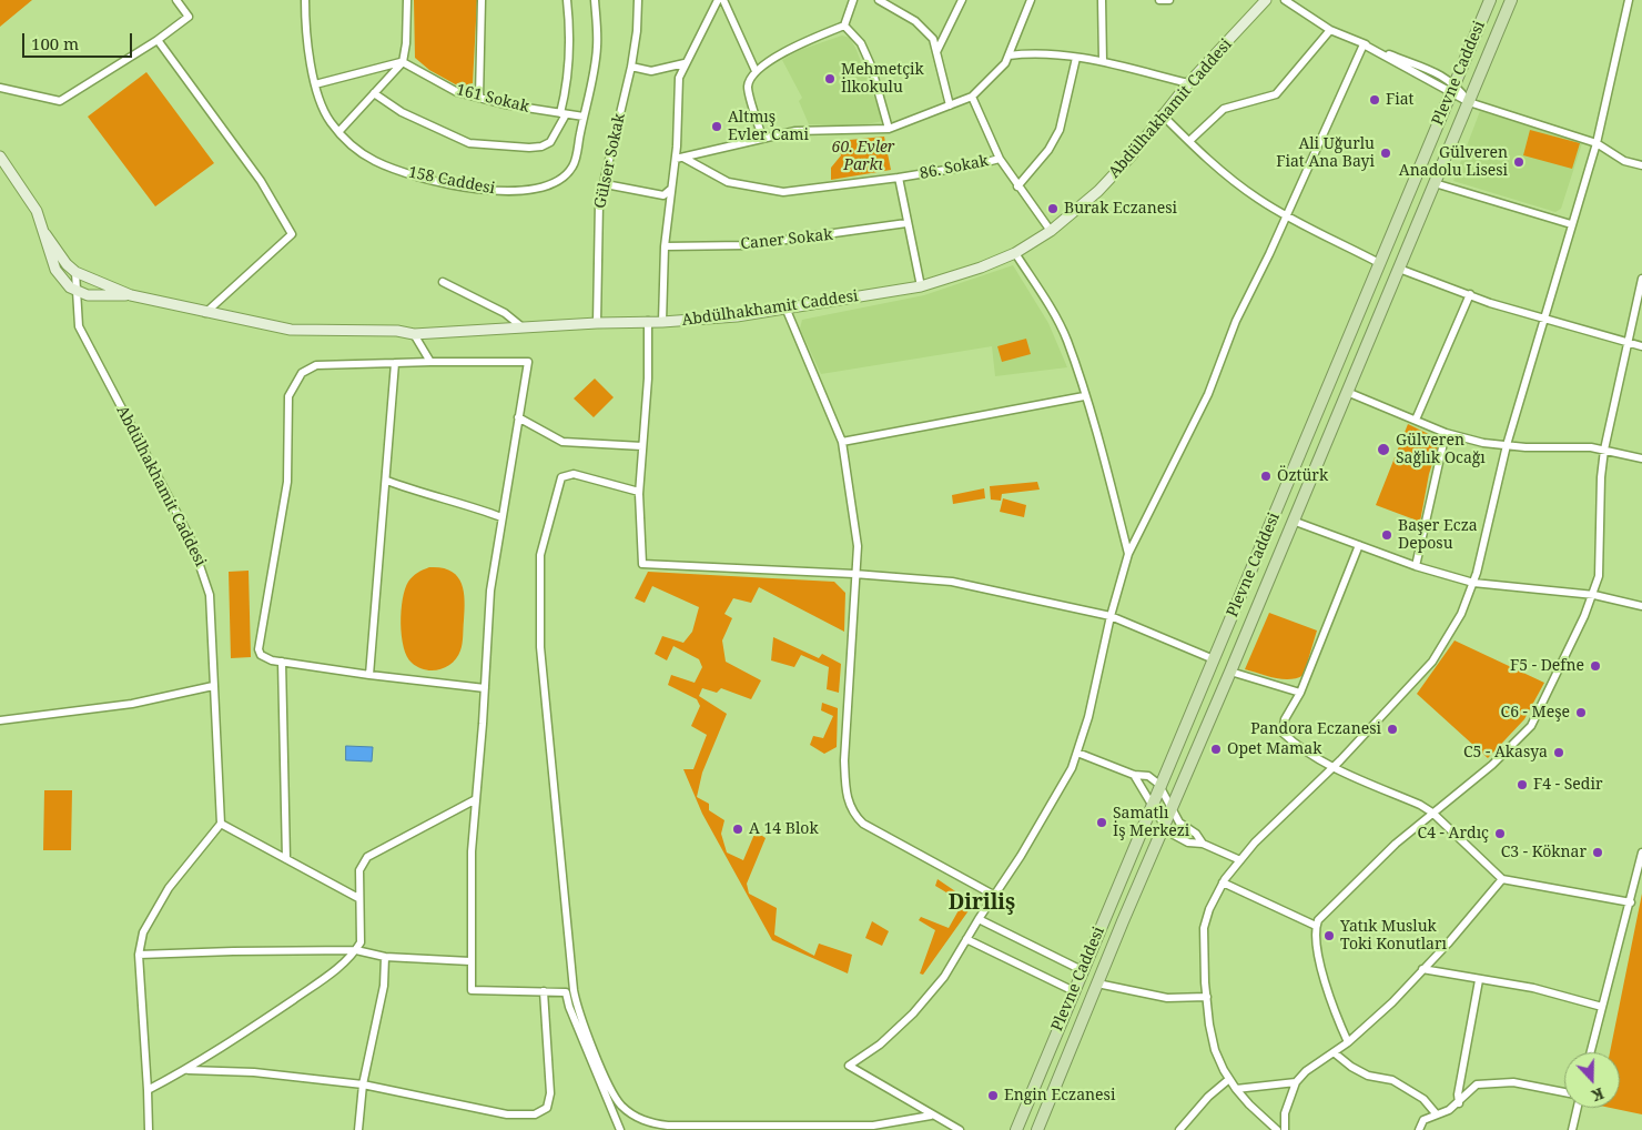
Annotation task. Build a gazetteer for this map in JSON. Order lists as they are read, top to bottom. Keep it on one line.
{"streets":{"main road":["Plevne Caddesi","Abdülhakhamit Caddesi"],"street":["161 Sokak","Gülser Sokak","86. Sokak","158 Caddesi","Caner Sokak"]},"crossings":[["161 Sokak","158 Caddesi"],["Abdülhakhamit Caddesi","Gülser Sokak"]],"districts":["Diriliş"],"parks":["60. Evler Parkı"],"places":["Mehmetçik İlkokulu","Fiat","Altmış Evler Cami","Ali Uğurlu Fiat Ana Bayi","Gülveren Anadolu Lisesi","Burak Eczanesi","Gülveren Sağlık Ocağı","Öztürk","Başer Ecza Deposu","F5 - Defne","C6 - Meşe","Pandora Eczanesi","Opet Mamak","C5 - Akasya","F4 - Sedir","Samatlı İş Merkezi","A 14 Blok","C4 - Ardıç","C3 - Köknar","Yatık Musluk Toki Konutları","Engin Eczanesi"],"scale_bar":"100 m","north":"bottom"}
